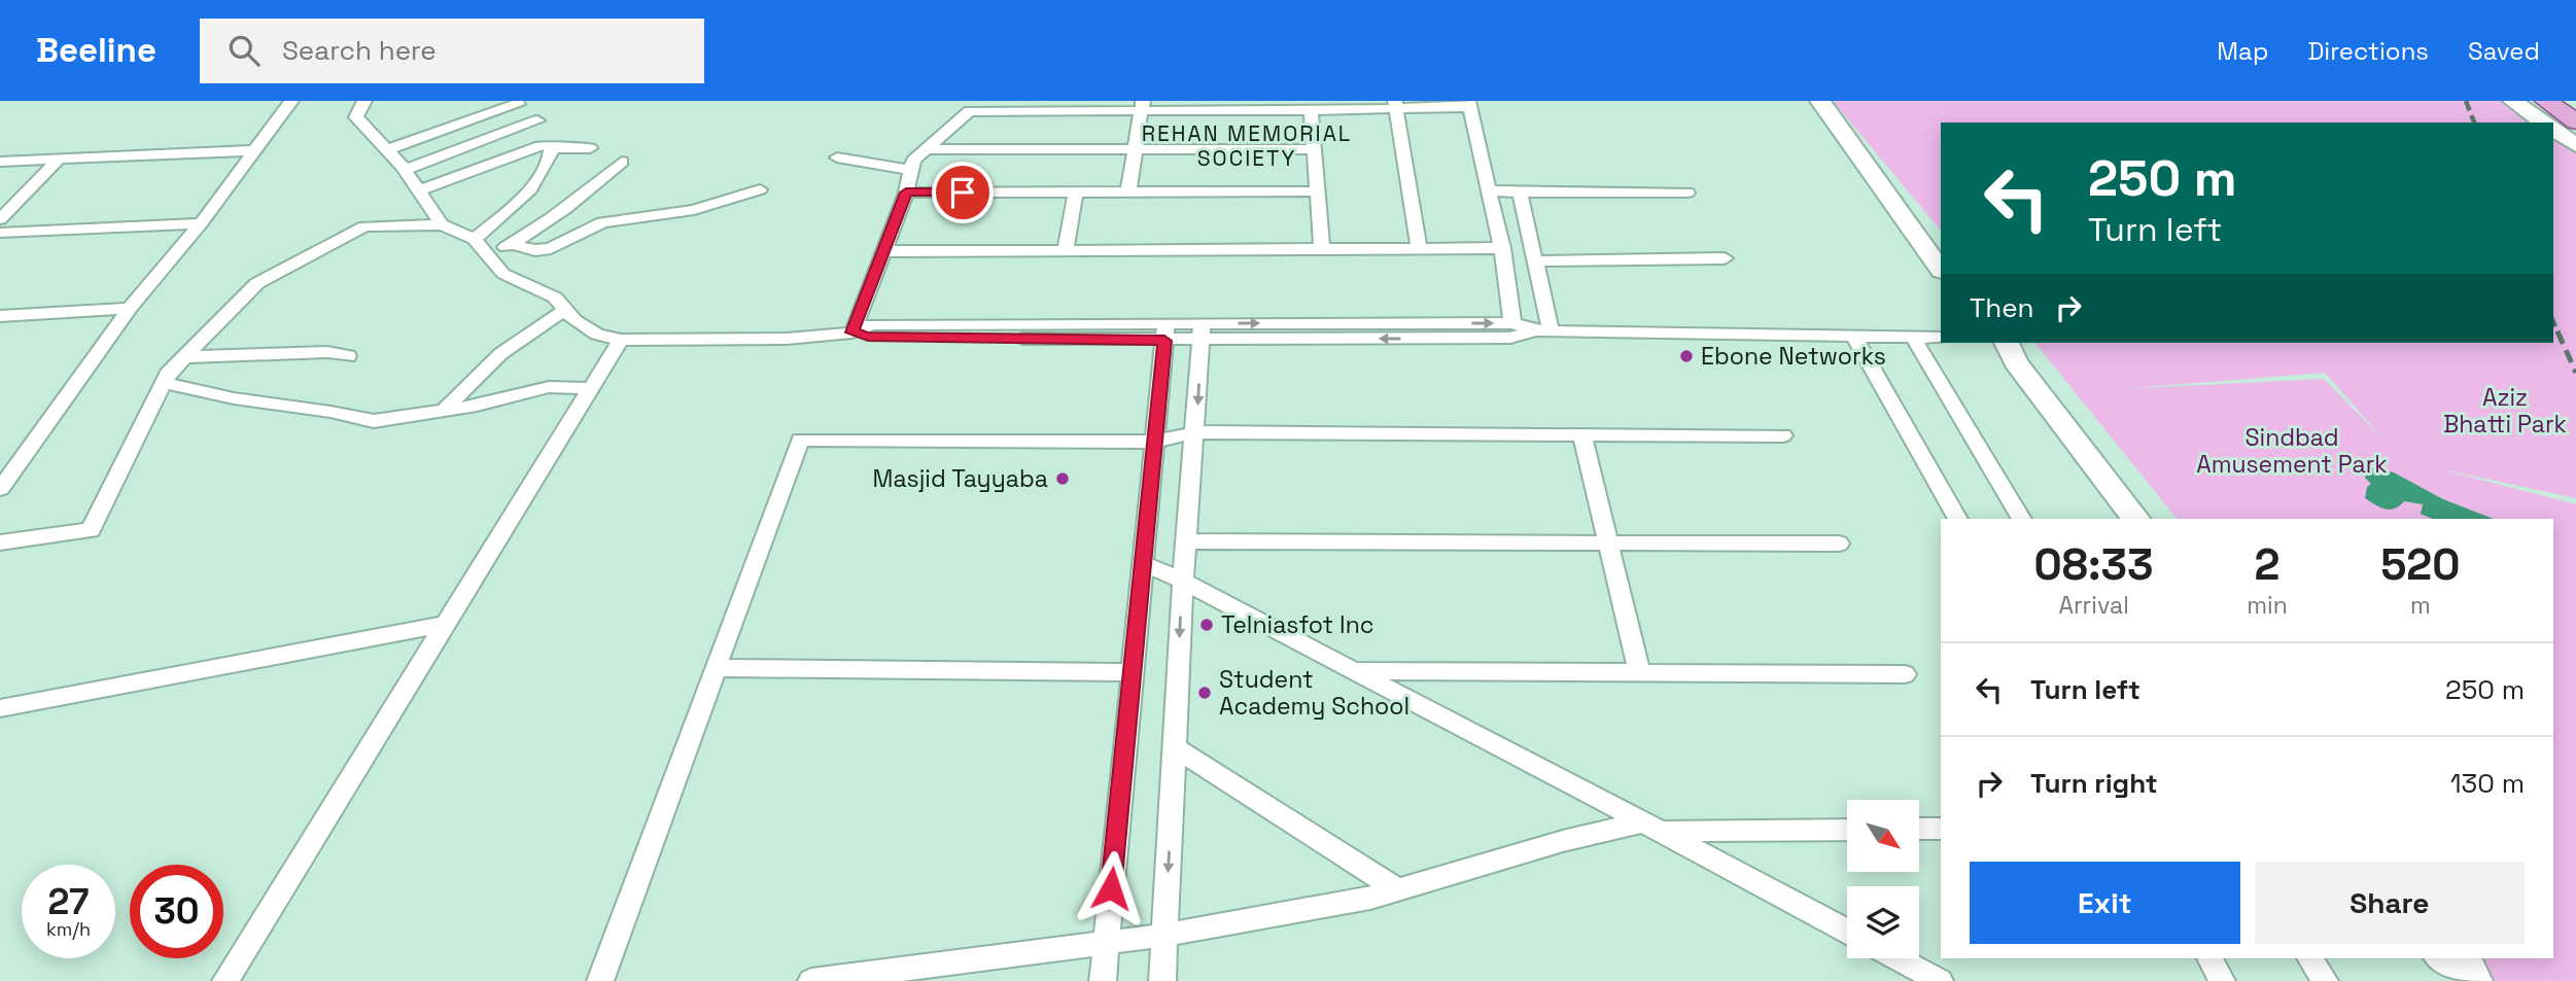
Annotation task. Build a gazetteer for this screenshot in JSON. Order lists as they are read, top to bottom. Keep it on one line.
{"districts":["REHAN MEMORIAL SOCIETY"],"parks":["Aziz Bhatti Park","Sindbad Amusement Park"],"places":["Ebone Networks","Masjid Tayyaba","Telniasfot Inc","Student Academy School"],"north":"bottom right","page":{"header":"Beeline","search":"Search here","nav":["Map","Directions","Saved"],"turn":["250 m","Turn left"],"then":"Then","eta":["08:33","Arrival","2","min","520","m"],"list":[{"name":"Turn left","value":"250 m"},{"name":"Turn right","value":"130 m"}],"buttons":["Exit","Share"],"speed":"27 km/h","limit":"30"}}
